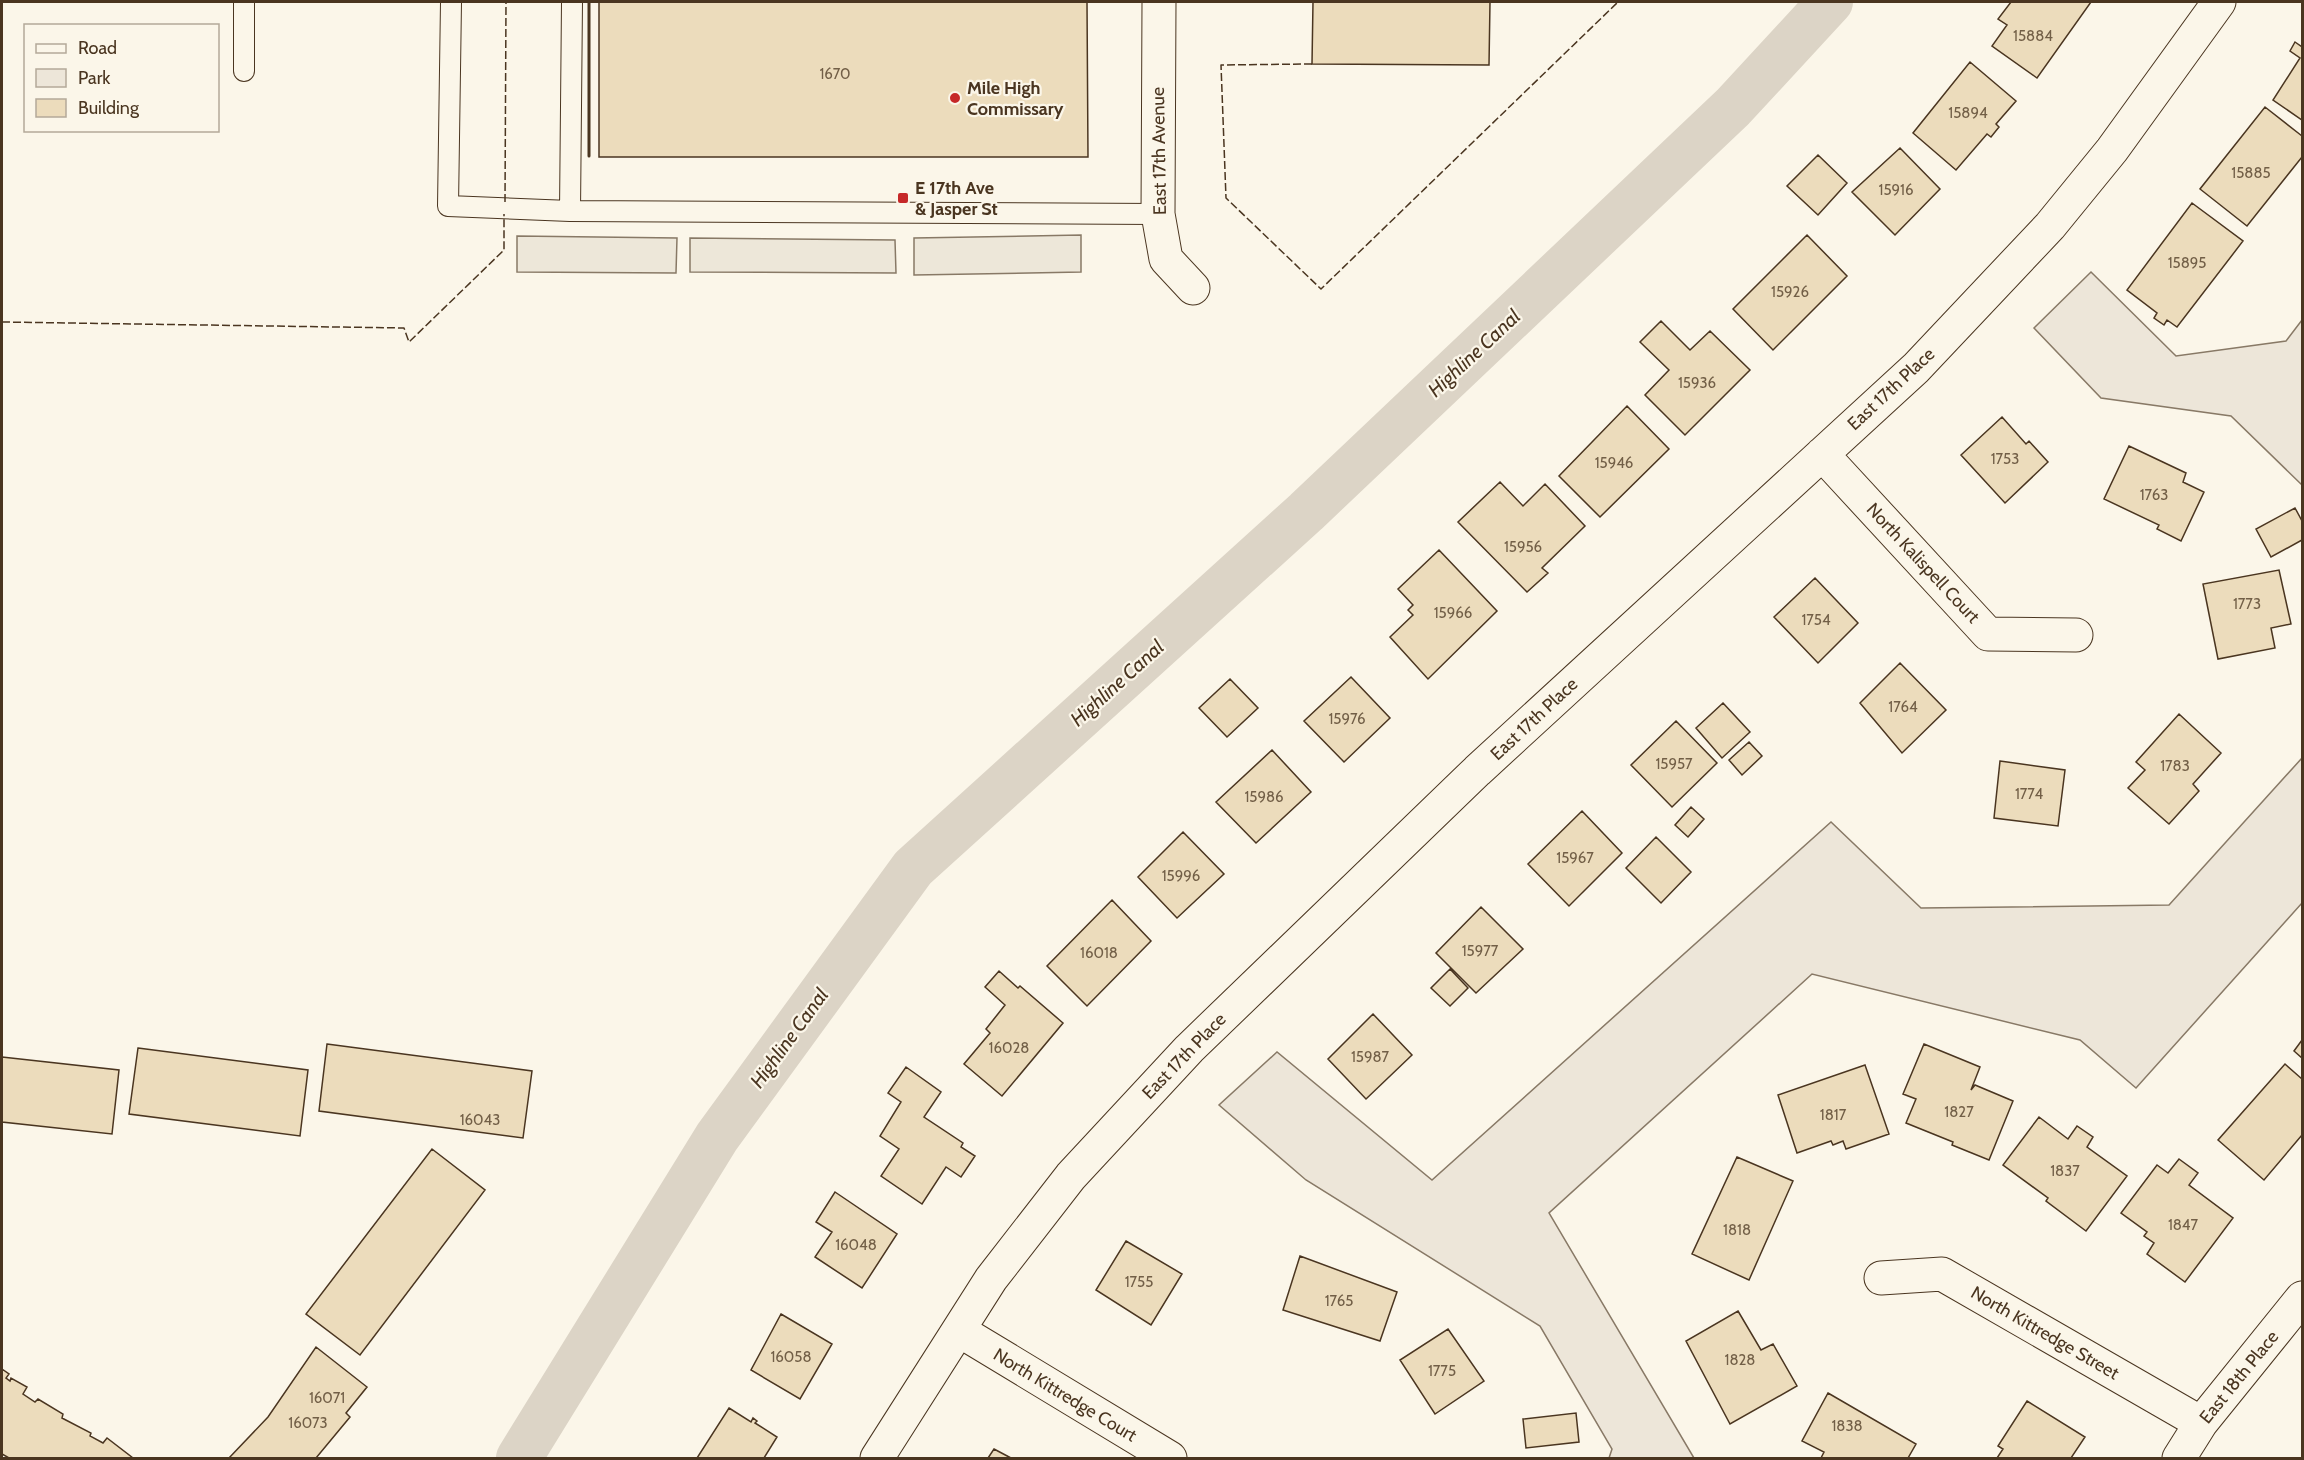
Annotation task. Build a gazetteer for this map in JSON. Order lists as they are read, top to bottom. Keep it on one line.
{"streets":{"street":["East 17th Avenue","East 17th Place","North Kalispell Court","North Kittredge Street","East 18th Place","North Kittredge Court"]},"crossings":[["East 17th Place","North Kalispell Court"],["East 17th Place","North Kittredge Court"],["North Kittredge Street","East 18th Place"]],"water":["Highline Canal"],"places":{"other":["Mile High Commissary"],"transit":["E 17th Ave & Jasper St"]},"house_numbers":["15884","1670","15894","15885","15916","15895","15926","15936","1753","15946","1763","15956","1773","15966","1754","1764","15976","15957","1783","1774","15986","15967","15996","15977","16018","16028","15987","1827","1817","16043","1837","1847","1818","16048","1755","1765","16058","1828","1775","16071","16073","1838"],"legend":["Road","Park","Building"]}
